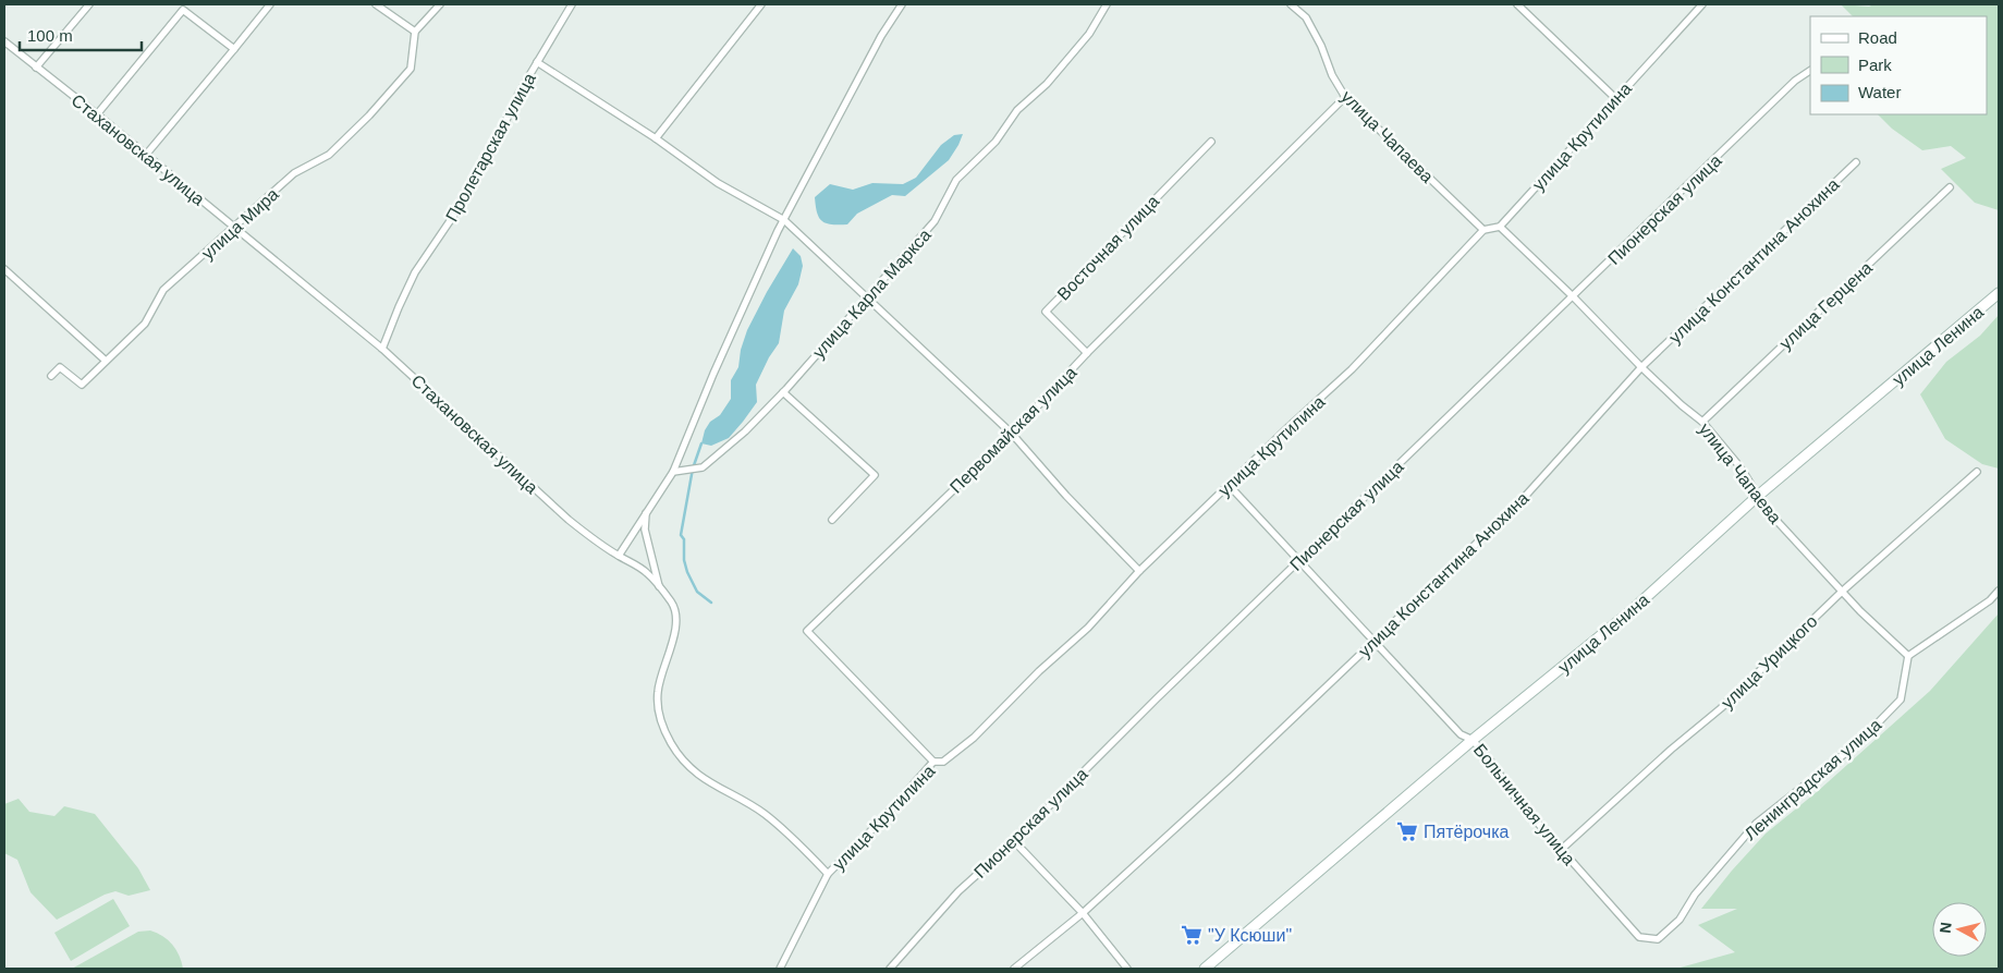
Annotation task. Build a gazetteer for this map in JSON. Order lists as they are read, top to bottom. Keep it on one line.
{"streets":{"main road":["улица Ленина"],"street":["улица Чапаева","улица Крутилина","Пролетарская улица","Стахановская улица","Пионерская улица","улица Мира","Восточная улица","улица Константина Анохина","улица Карла Маркса","улица Герцена","Первомайская улица","улица Урицкого","Ленинградская улица","Больничная улица"]},"crossings":[["улица Чапаева","улица Крутилина"],["улица Чапаева","Пионерская улица"],["улица Чапаева","улица Константина Анохина"],["улица Чапаева","улица Герцена"],["улица Чапаева","улица Ленина"],["улица Чапаева","Первомайская улица"],["улица Чапаева","улица Урицкого"],["улица Чапаева","Ленинградская улица"],["улица Крутилина","Стахановская улица"],["улица Крутилина","Первомайская улица"],["улица Крутилина","Больничная улица"],["Пролетарская улица","Стахановская улица"],["Стахановская улица","улица Мира"],["Пионерская улица","Больничная улица"],["Восточная улица","Первомайская улица"],["улица Константина Анохина","Больничная улица"],["улица Ленина","Больничная улица"],["улица Урицкого","Больничная улица"],["Ленинградская улица","Больничная улица"]],"places":{"supermarket":["Пятёрочка","\"У Ксюши\""]},"legend":["Road","Park","Water"],"scale_bar":"100 m","north":"left"}
